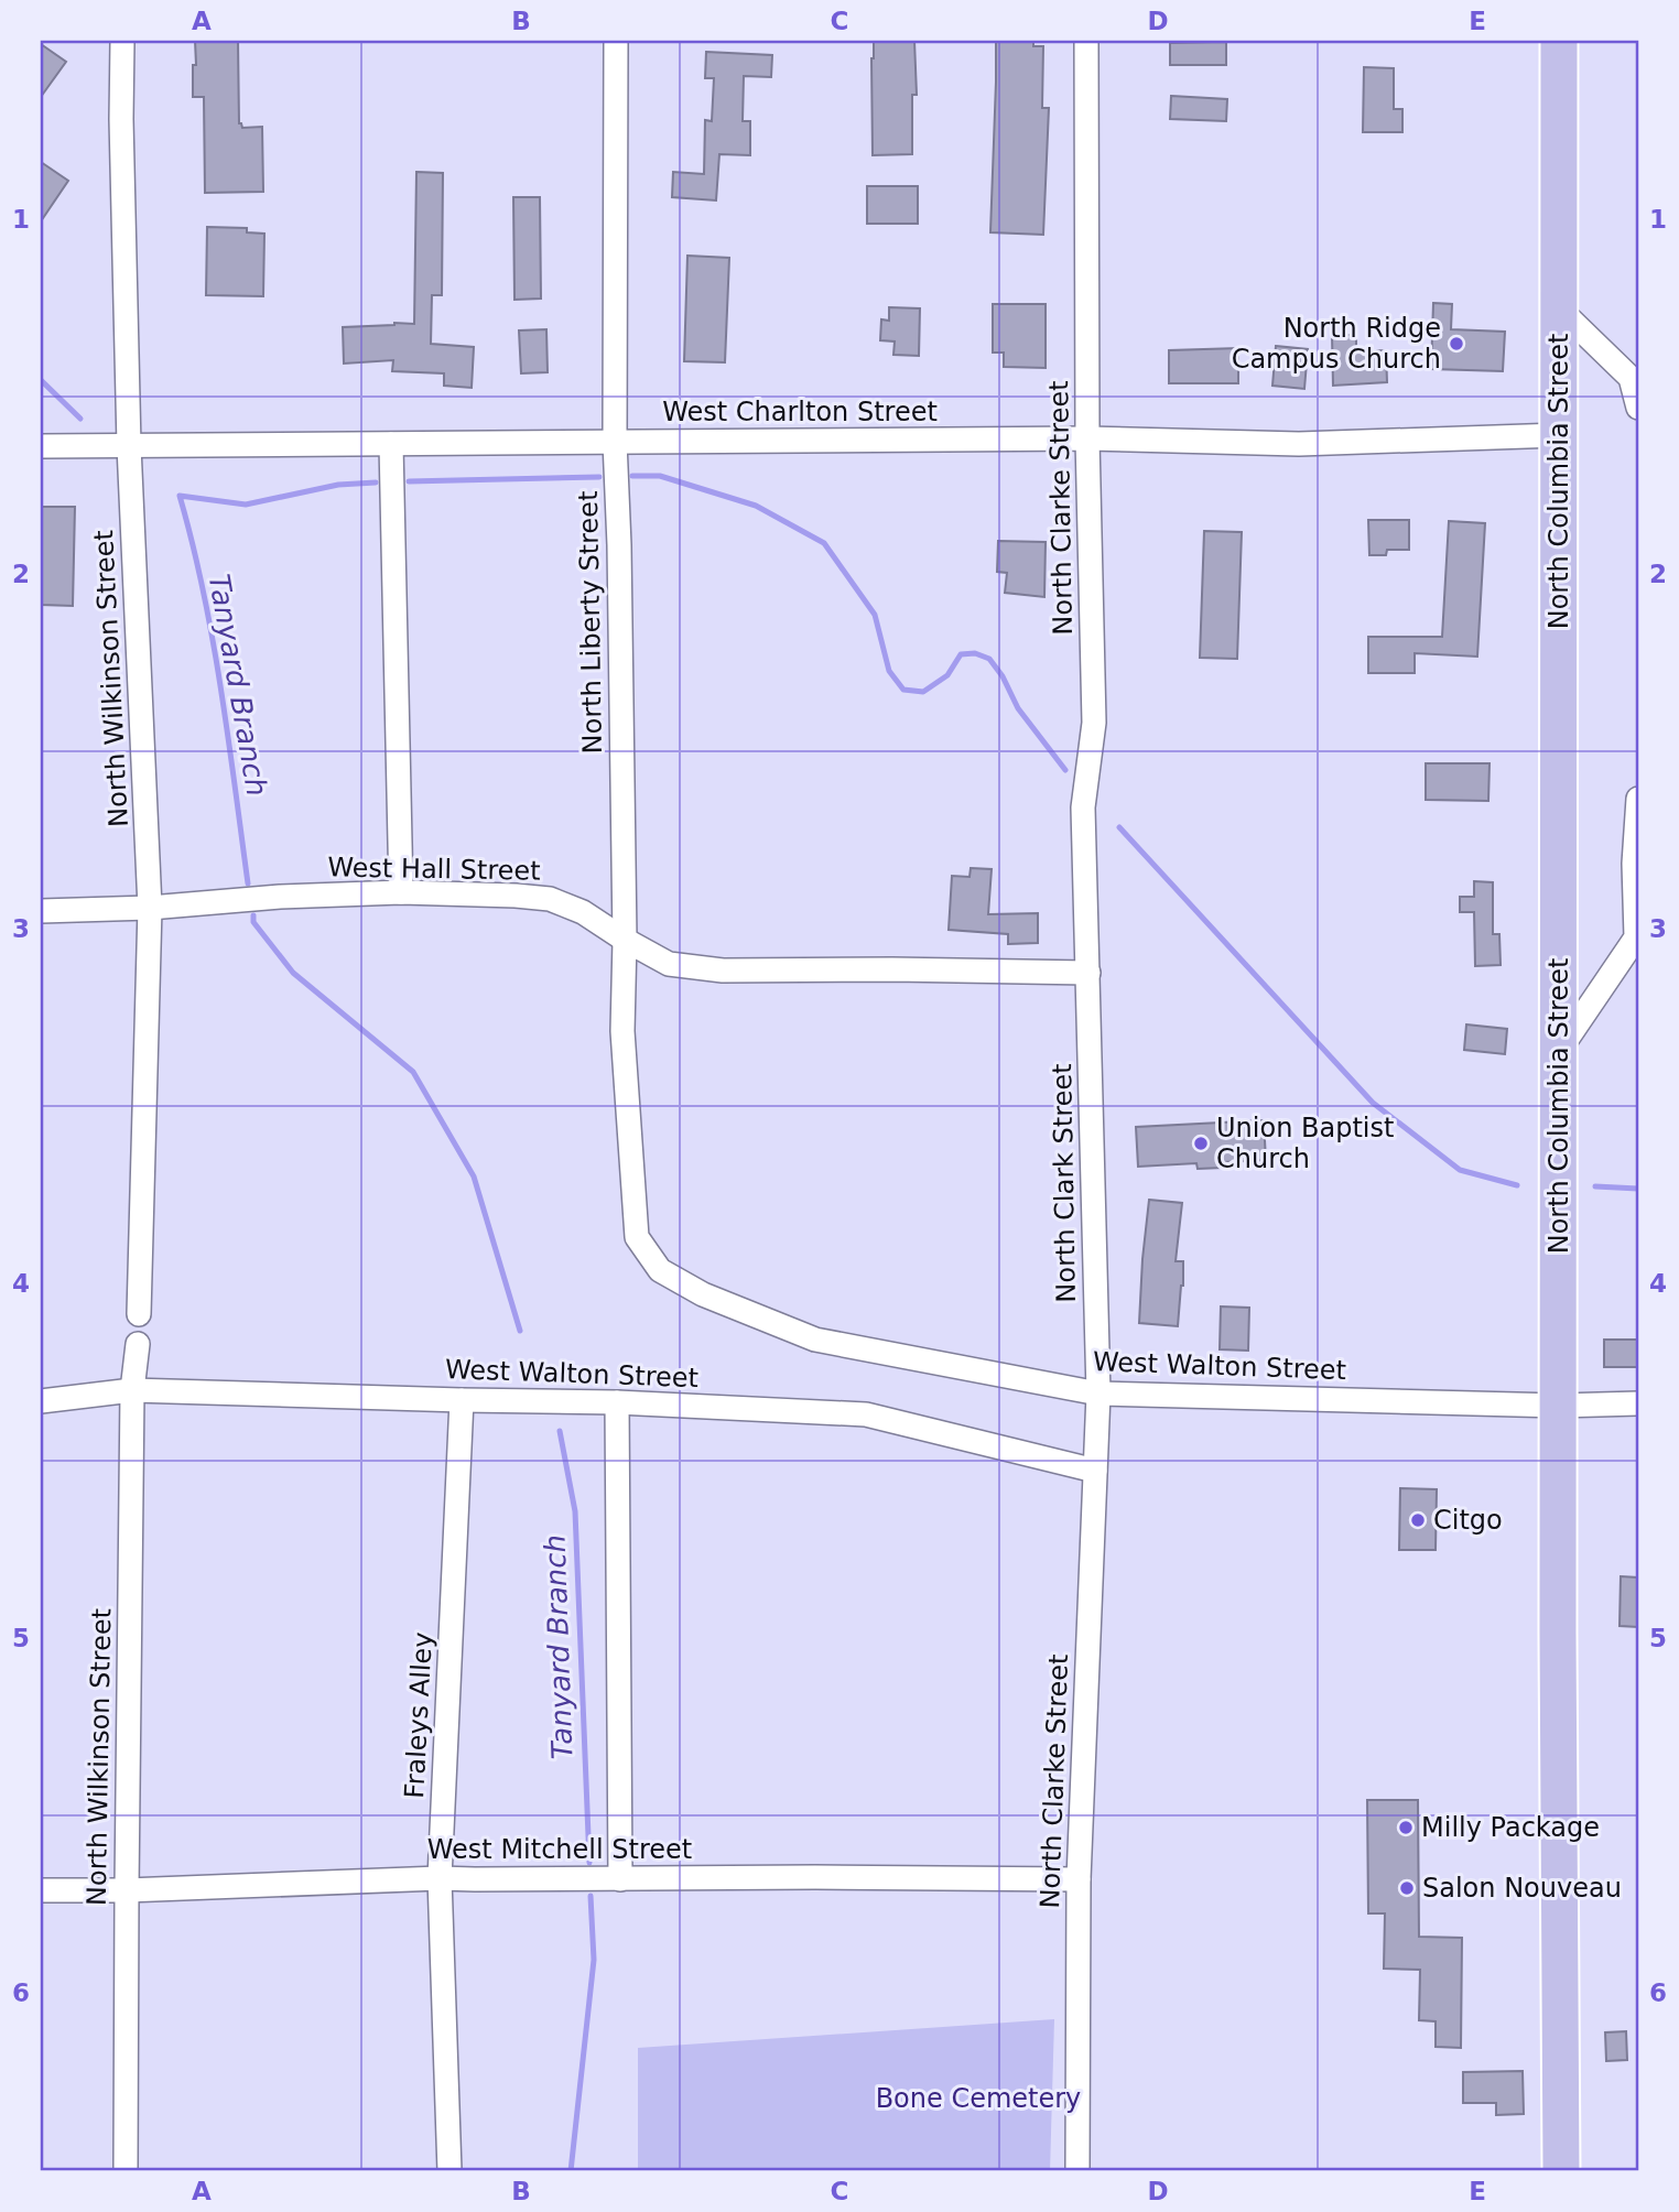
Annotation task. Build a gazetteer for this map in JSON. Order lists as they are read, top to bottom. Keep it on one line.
{"streets":{"main road":["North Columbia Street"],"street":["West Charlton Street","North Clarke Street","North Liberty Street","North Wilkinson Street","West Hall Street","North Clark Street","West Walton Street","Fraleys Alley","West Mitchell Street"]},"crossings":[["West Charlton Street","North Columbia Street"],["West Charlton Street","North Clarke Street"],["West Charlton Street","North Liberty Street"],["West Charlton Street","North Wilkinson Street"],["North Columbia Street","West Walton Street"],["North Clarke Street","West Hall Street"],["North Clarke Street","North Clark Street"],["North Clarke Street","West Walton Street"],["North Clarke Street","West Mitchell Street"],["North Liberty Street","West Hall Street"],["North Liberty Street","West Walton Street"],["North Wilkinson Street","West Hall Street"],["North Wilkinson Street","West Walton Street"],["North Wilkinson Street","West Mitchell Street"],["West Hall Street","North Clark Street"],["North Clark Street","West Walton Street"],["West Walton Street","Fraleys Alley"],["Fraleys Alley","West Mitchell Street"]],"water":["Tanyard Branch"],"parks":["Bone Cemetery"],"places":["North Ridge Campus Church","Union Baptist Church","Citgo","Milly Package","Salon Nouveau"],"grid":{"columns":["A","B","C","D","E"],"rows":["1","2","3","4","5","6"]}}
